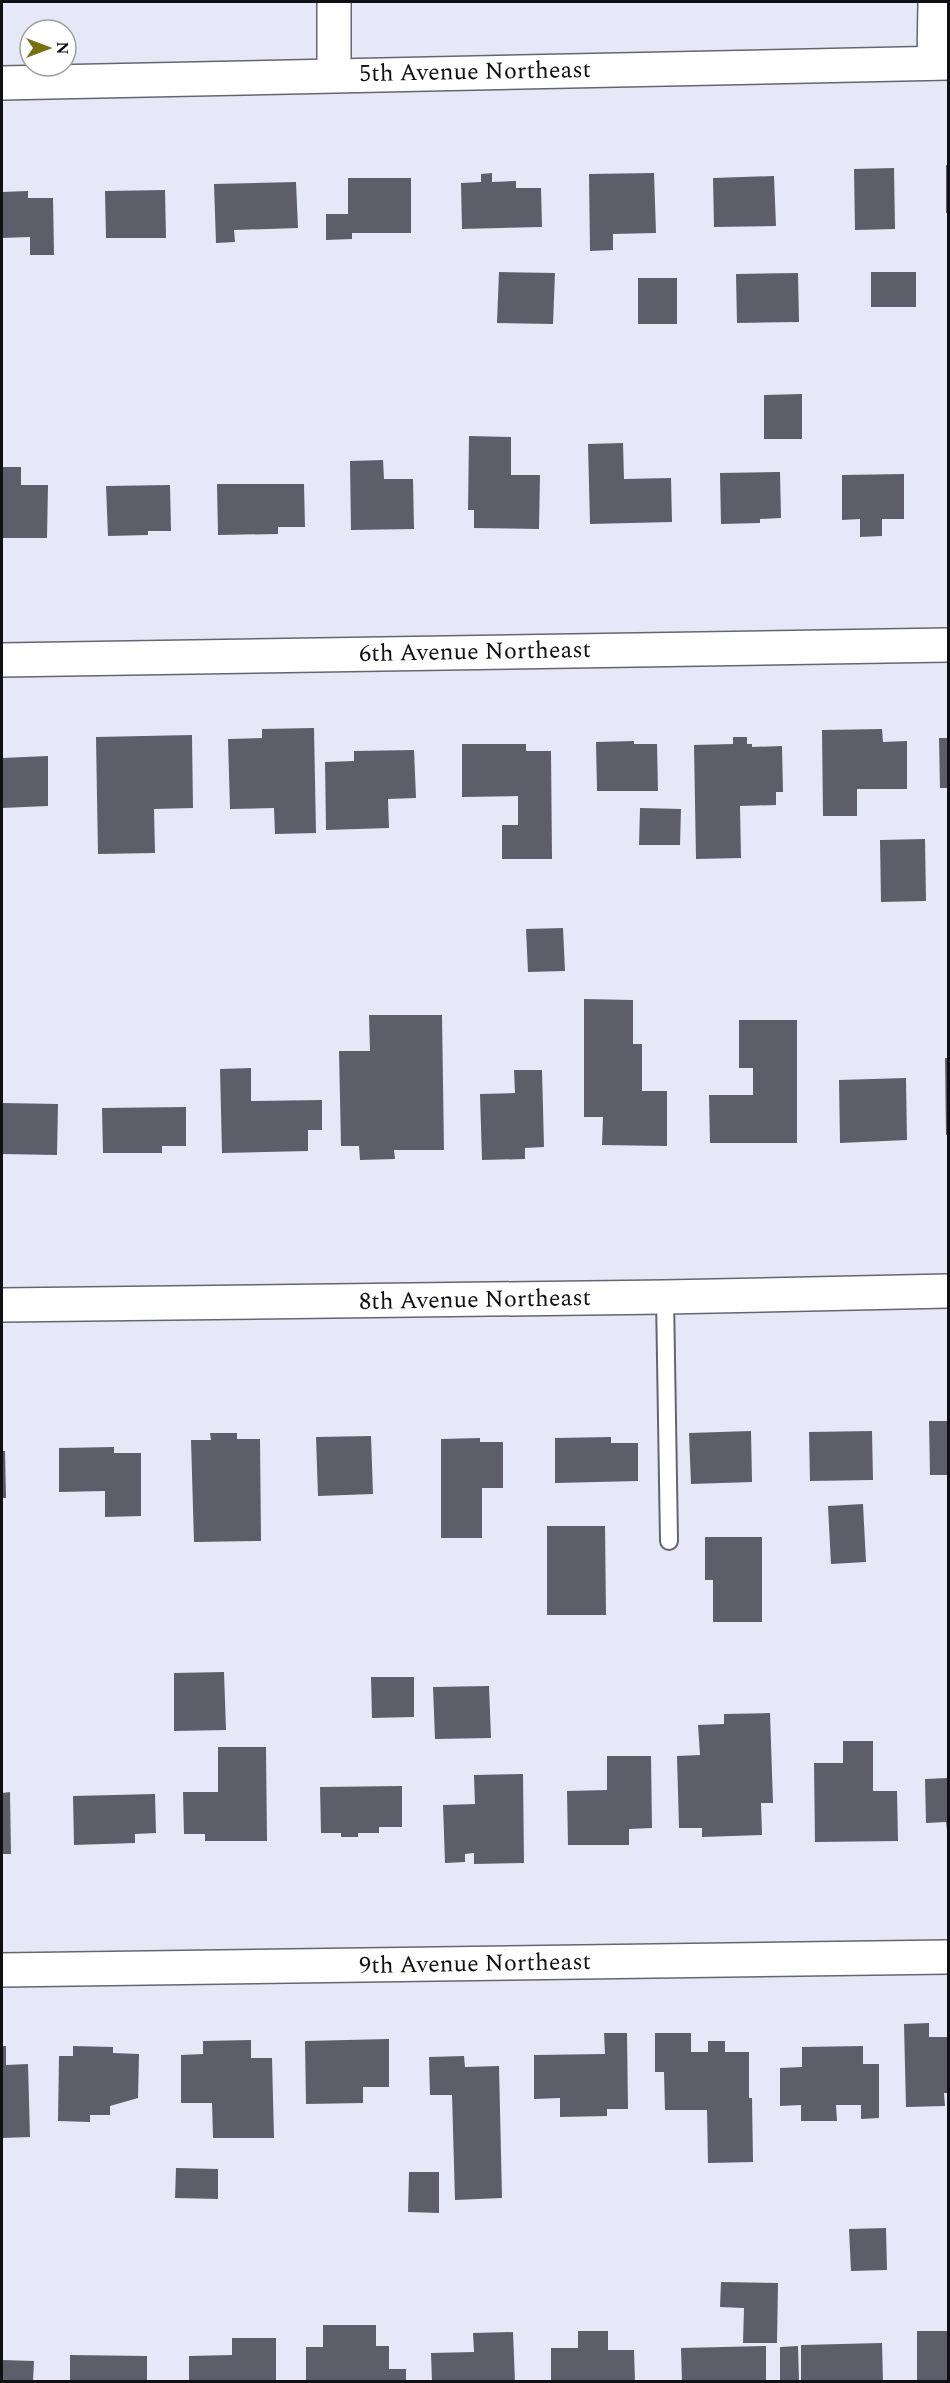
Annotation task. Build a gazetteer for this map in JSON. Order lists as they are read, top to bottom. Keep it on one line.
{"streets":{"street":["5th Avenue Northeast","6th Avenue Northeast","8th Avenue Northeast","9th Avenue Northeast"]},"north":"right"}
